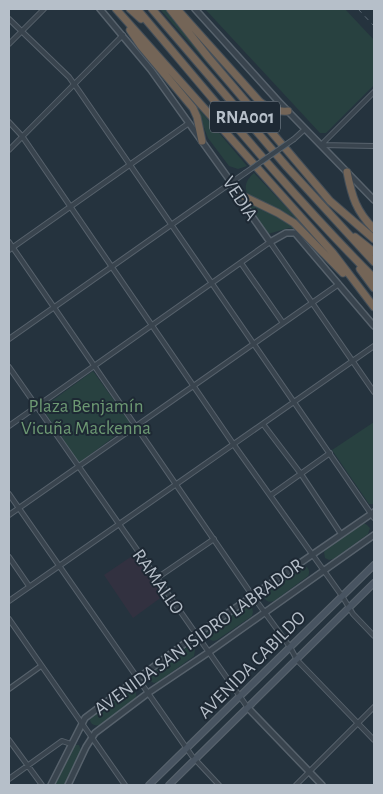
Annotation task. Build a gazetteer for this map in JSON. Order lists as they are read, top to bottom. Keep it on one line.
{"streets":{"highway":["RNA001"],"main road":["AVENIDA CABILDO"],"street":["VEDIA","RAMALLO","AVENIDA SAN ISIDRO LABRADOR"]},"crossings":[["RAMALLO","AVENIDA SAN ISIDRO LABRADOR"],["RAMALLO","AVENIDA CABILDO"]],"parks":["Plaza Benjamín Vicuña Mackenna"]}
